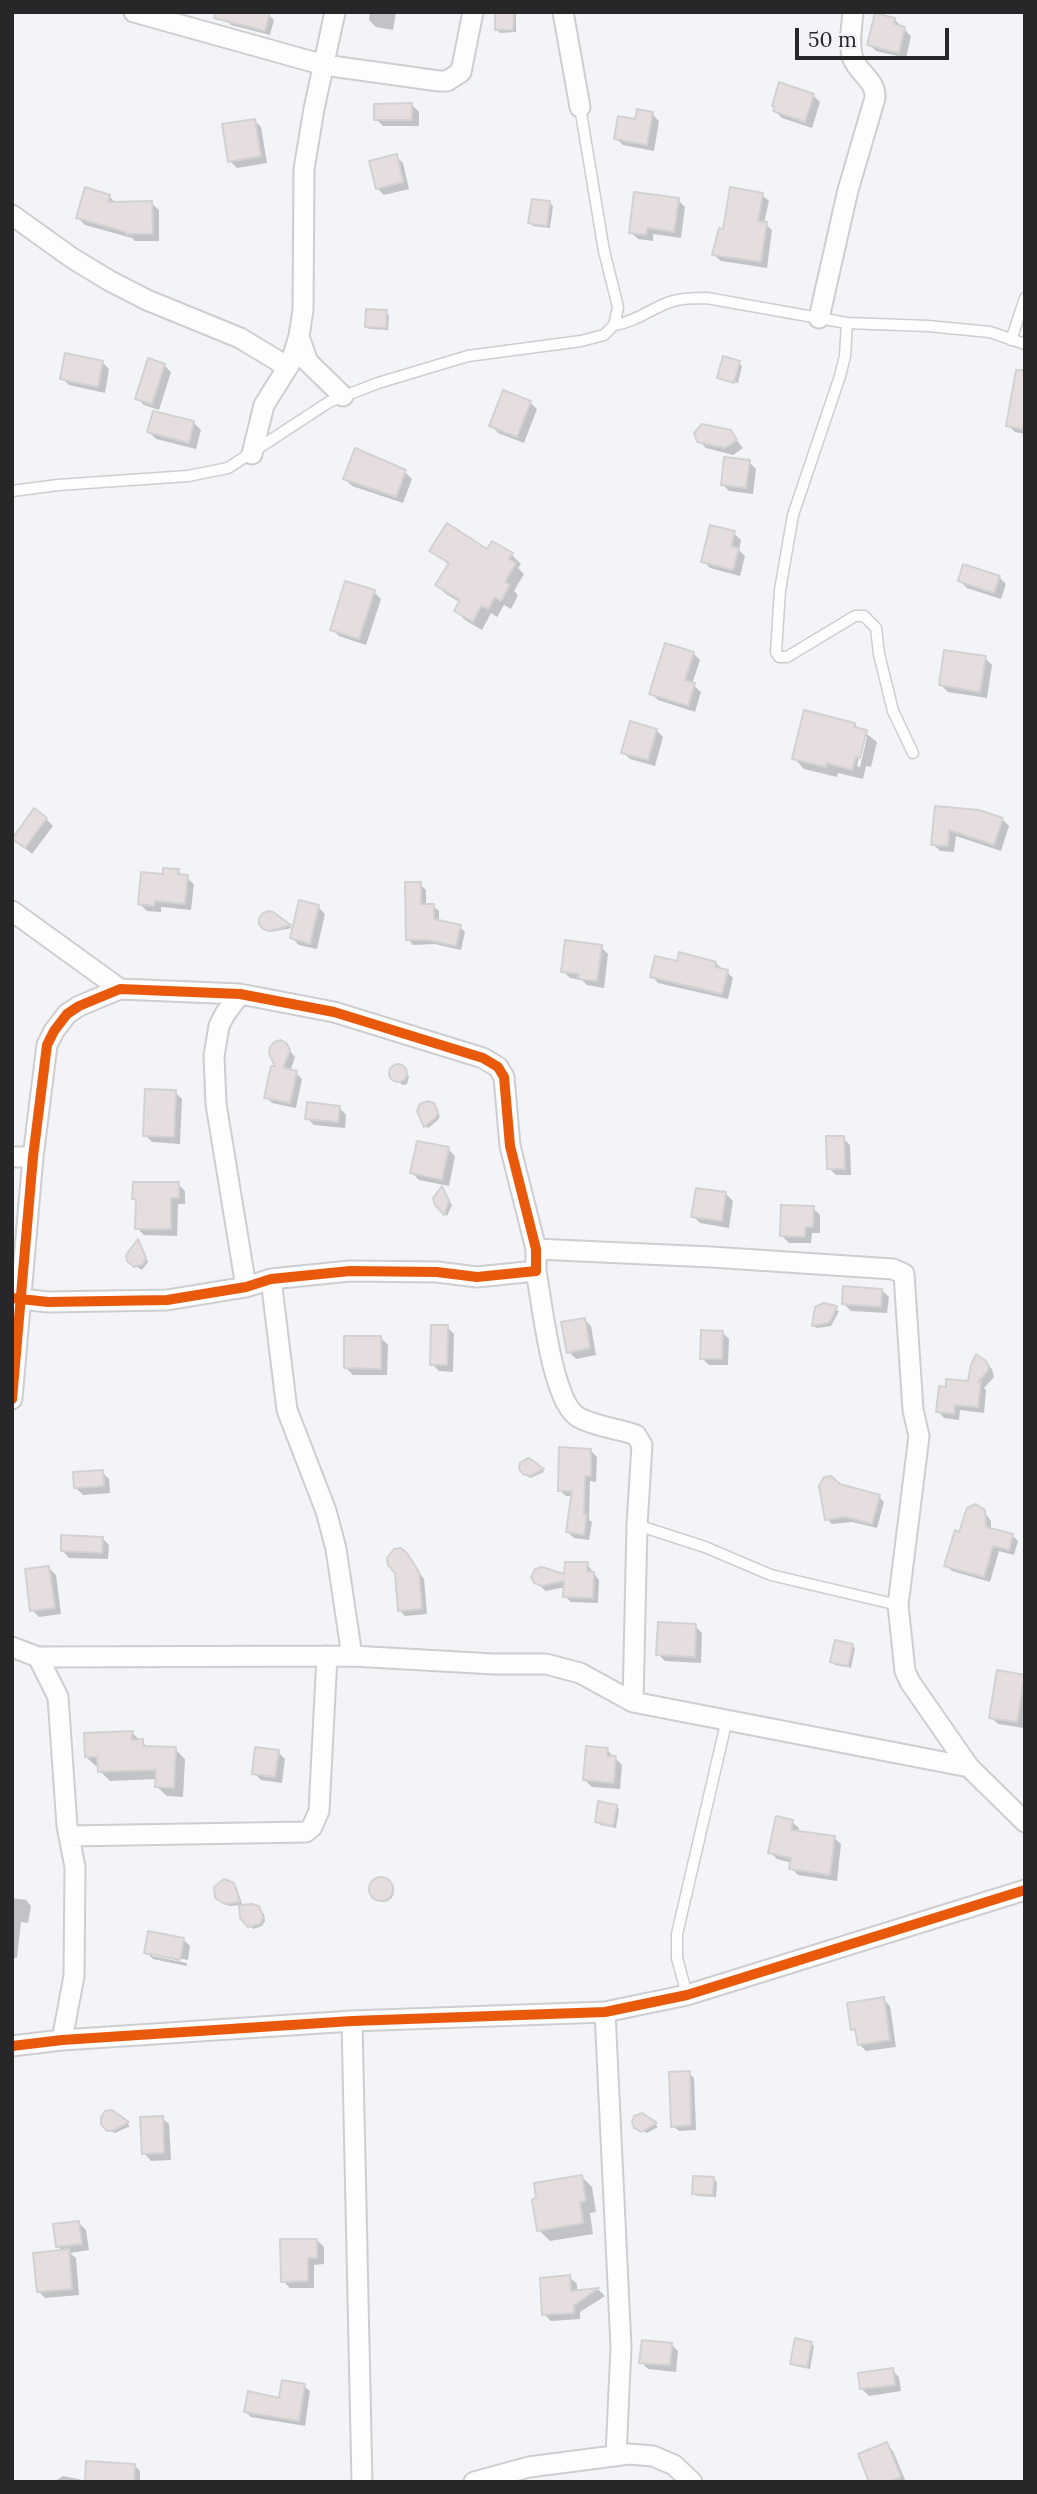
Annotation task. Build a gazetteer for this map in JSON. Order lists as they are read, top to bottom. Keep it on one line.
{"scale_bar":"50 m"}
